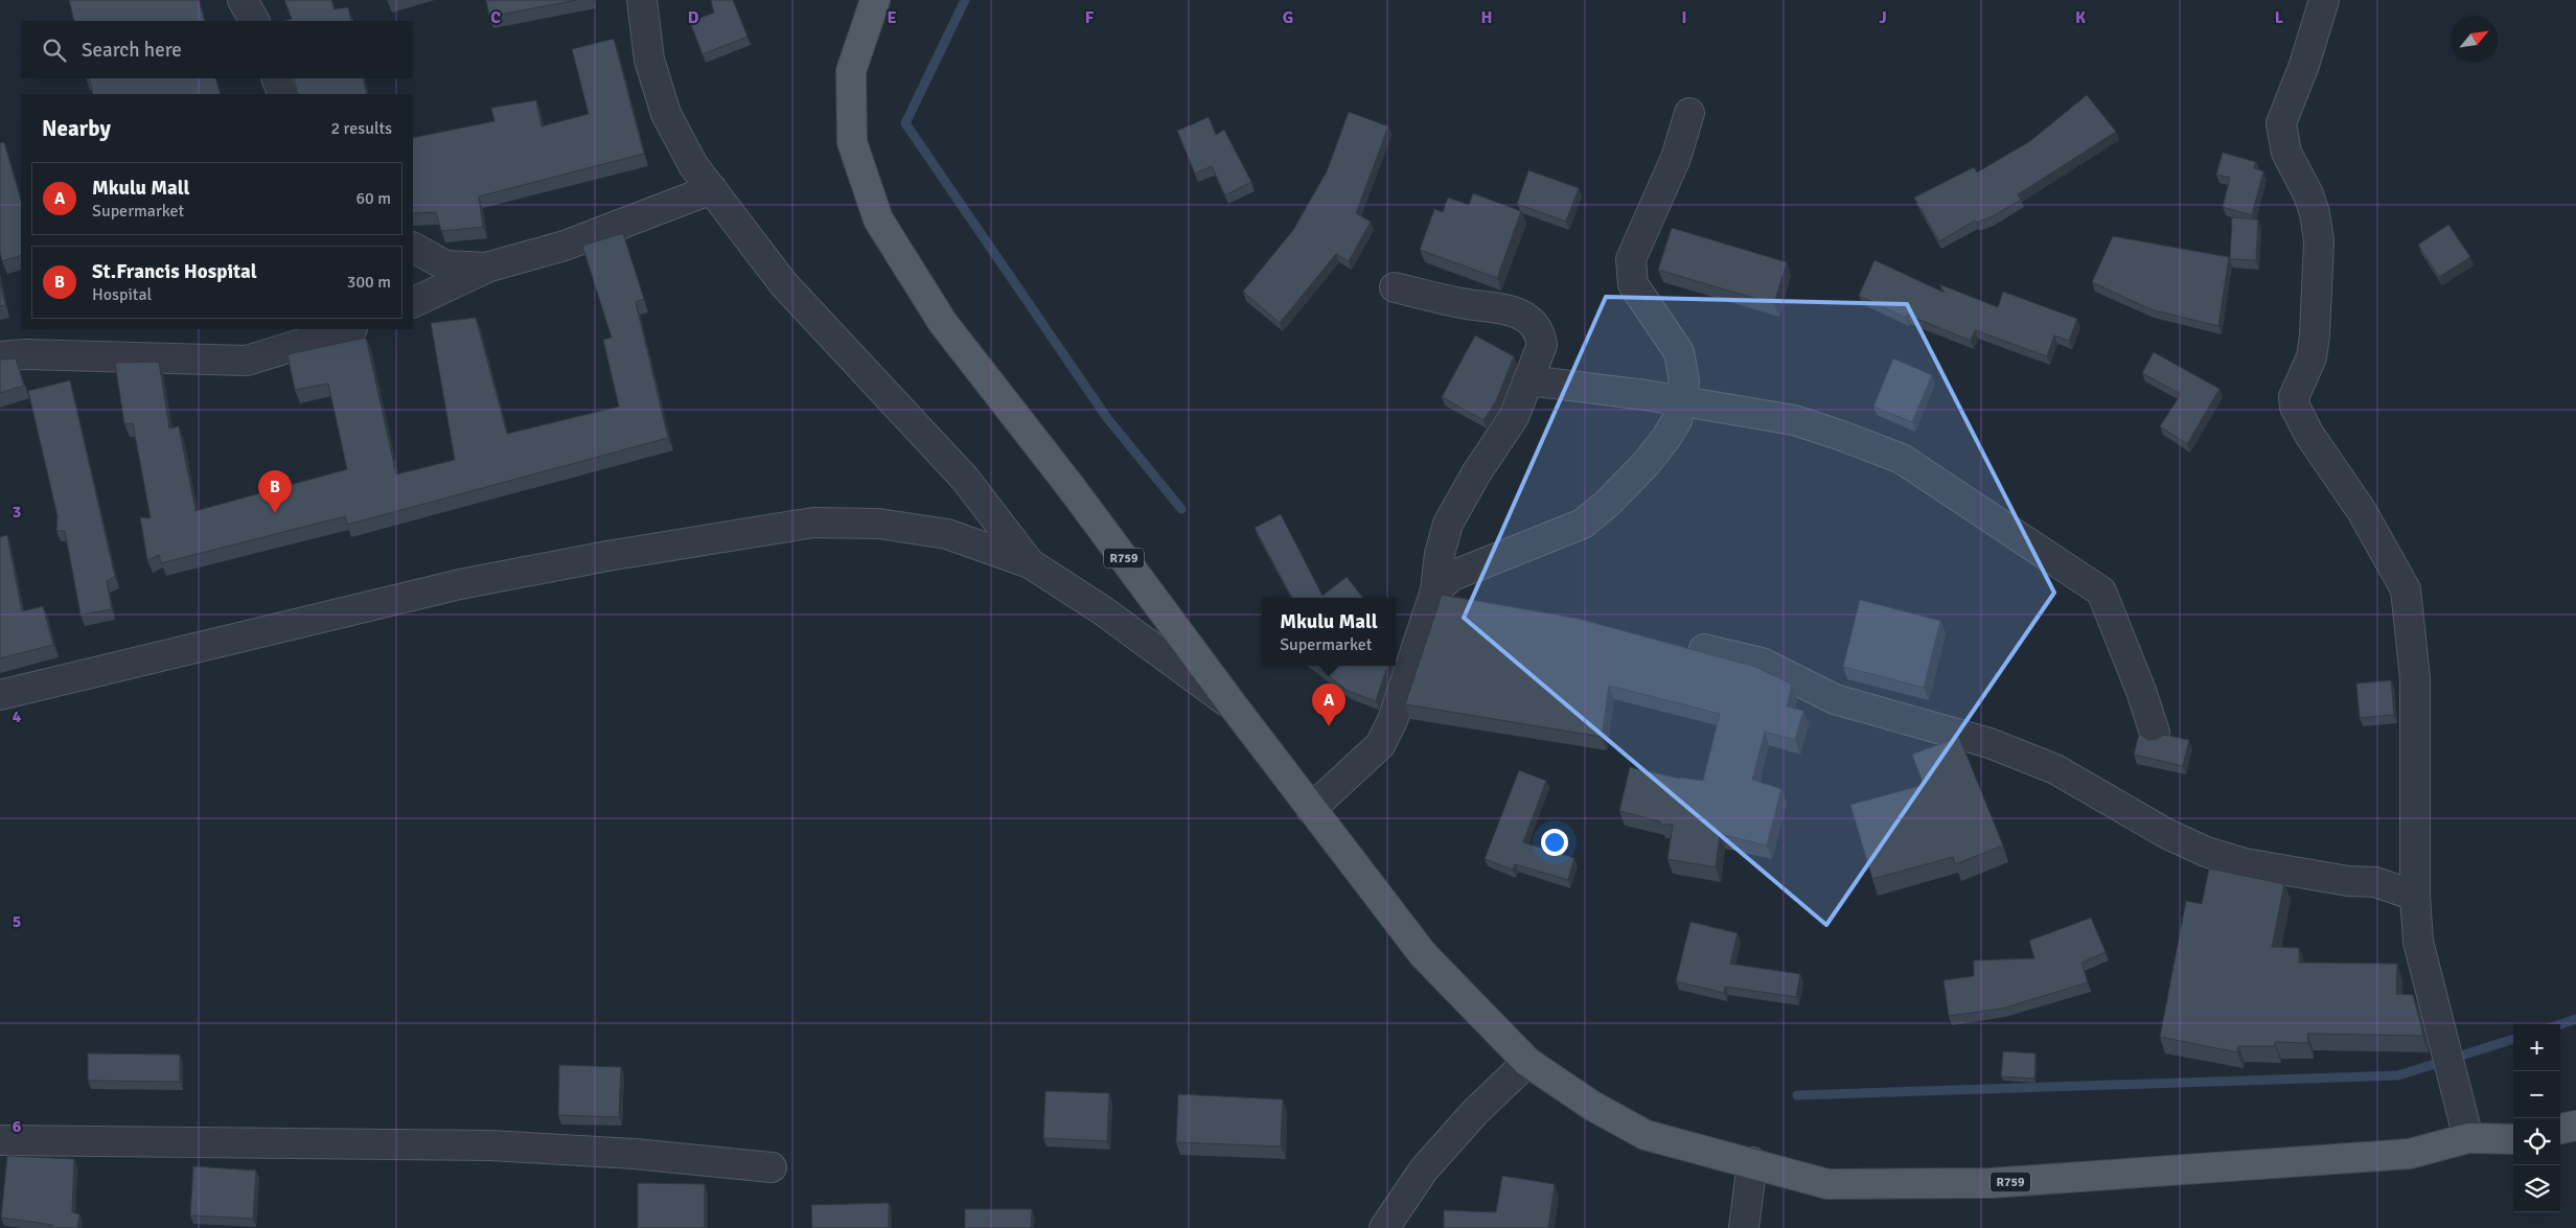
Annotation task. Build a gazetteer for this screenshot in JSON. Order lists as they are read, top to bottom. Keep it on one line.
{"streets":{"main road":["R759"]},"north":"top right","page":{"search":"Search here","heading":["Nearby","2 results"],"list":[{"mark":"A","name":"Mkulu Mall","note":"Supermarket","value":"60 m"},{"mark":"B","name":"St.Francis Hospital","note":"Hospital","value":"300 m"}],"pins":["B","A"],"popup":["Mkulu Mall","Supermarket"],"map_buttons":["+","−"]},"grid":{"columns":["C","D","E","F","G","H","I","J","K","L"],"rows":["3","4","5","6"]}}
